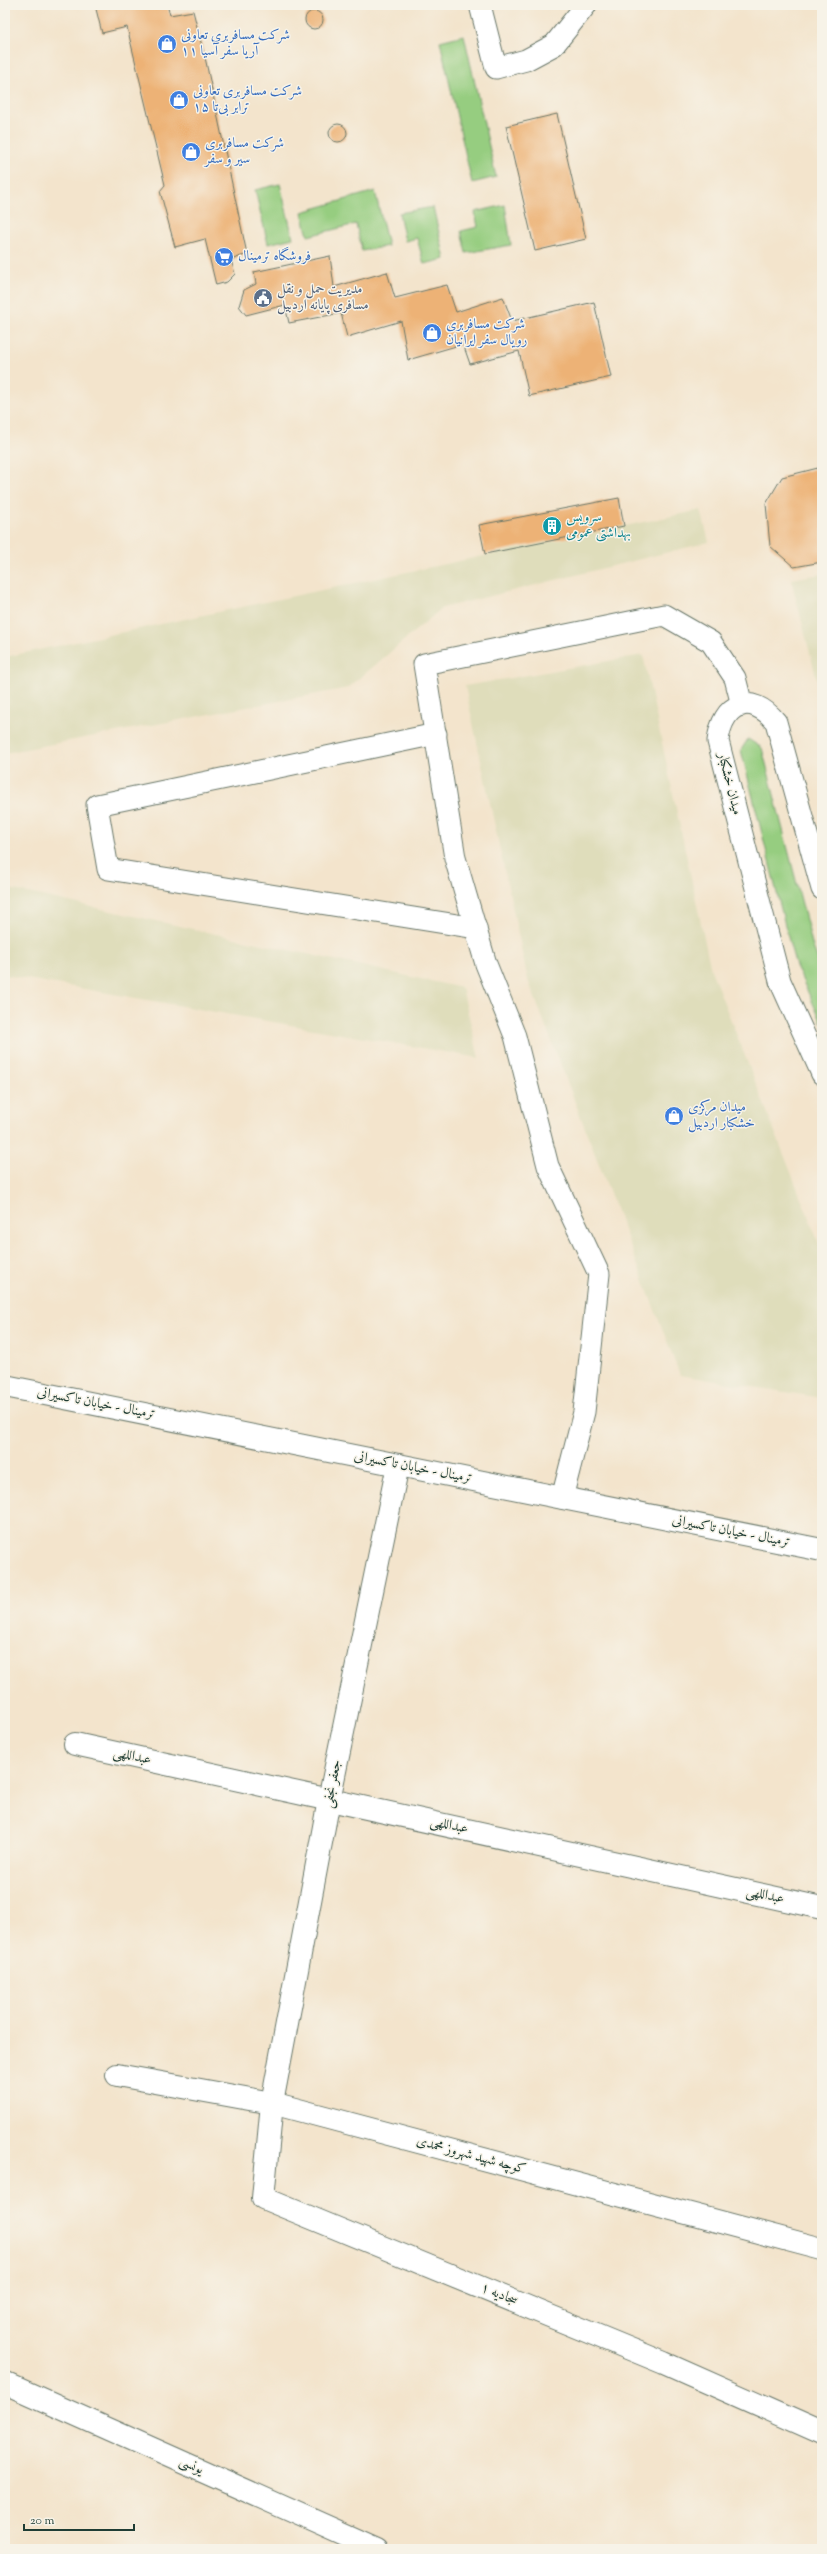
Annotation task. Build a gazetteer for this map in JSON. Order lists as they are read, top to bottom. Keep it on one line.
{"streets":{"street":["ترمینال - خیابان تاکسیرانی","عبداللهی","جعفر نجفی","کوچه شهید شهروز محمدی","سجادیه ۱","یونسی"],"lane":["میدان خشکبار"]},"crossings":[["ترمینال - خیابان تاکسیرانی","جعفر نجفی"],["عبداللهی","جعفر نجفی"],["جعفر نجفی","کوچه شهید شهروز محمدی"],["جعفر نجفی","سجادیه ۱"],["کوچه شهید شهروز محمدی","سجادیه ۱"]],"places":{"shop":["شرکت مسافربری تعاونی ۱۱ آریا سفر آسیا","شرکت مسافربری تعاونی ۱۵ ترابر بی‌تا","شرکت مسافربری سیر و سفر","شرکت مسافربری رویال سفر ایرانیان","میدان مرکزی خشکبار اردبیل"],"supermarket":["فروشگاه ترمینال"],"public building":["مدیریت حمل و نقل مسافری پایانه اردبیل"],"building":["سرویس بهداشتی عمومی"]},"scale_bar":"20 m"}
